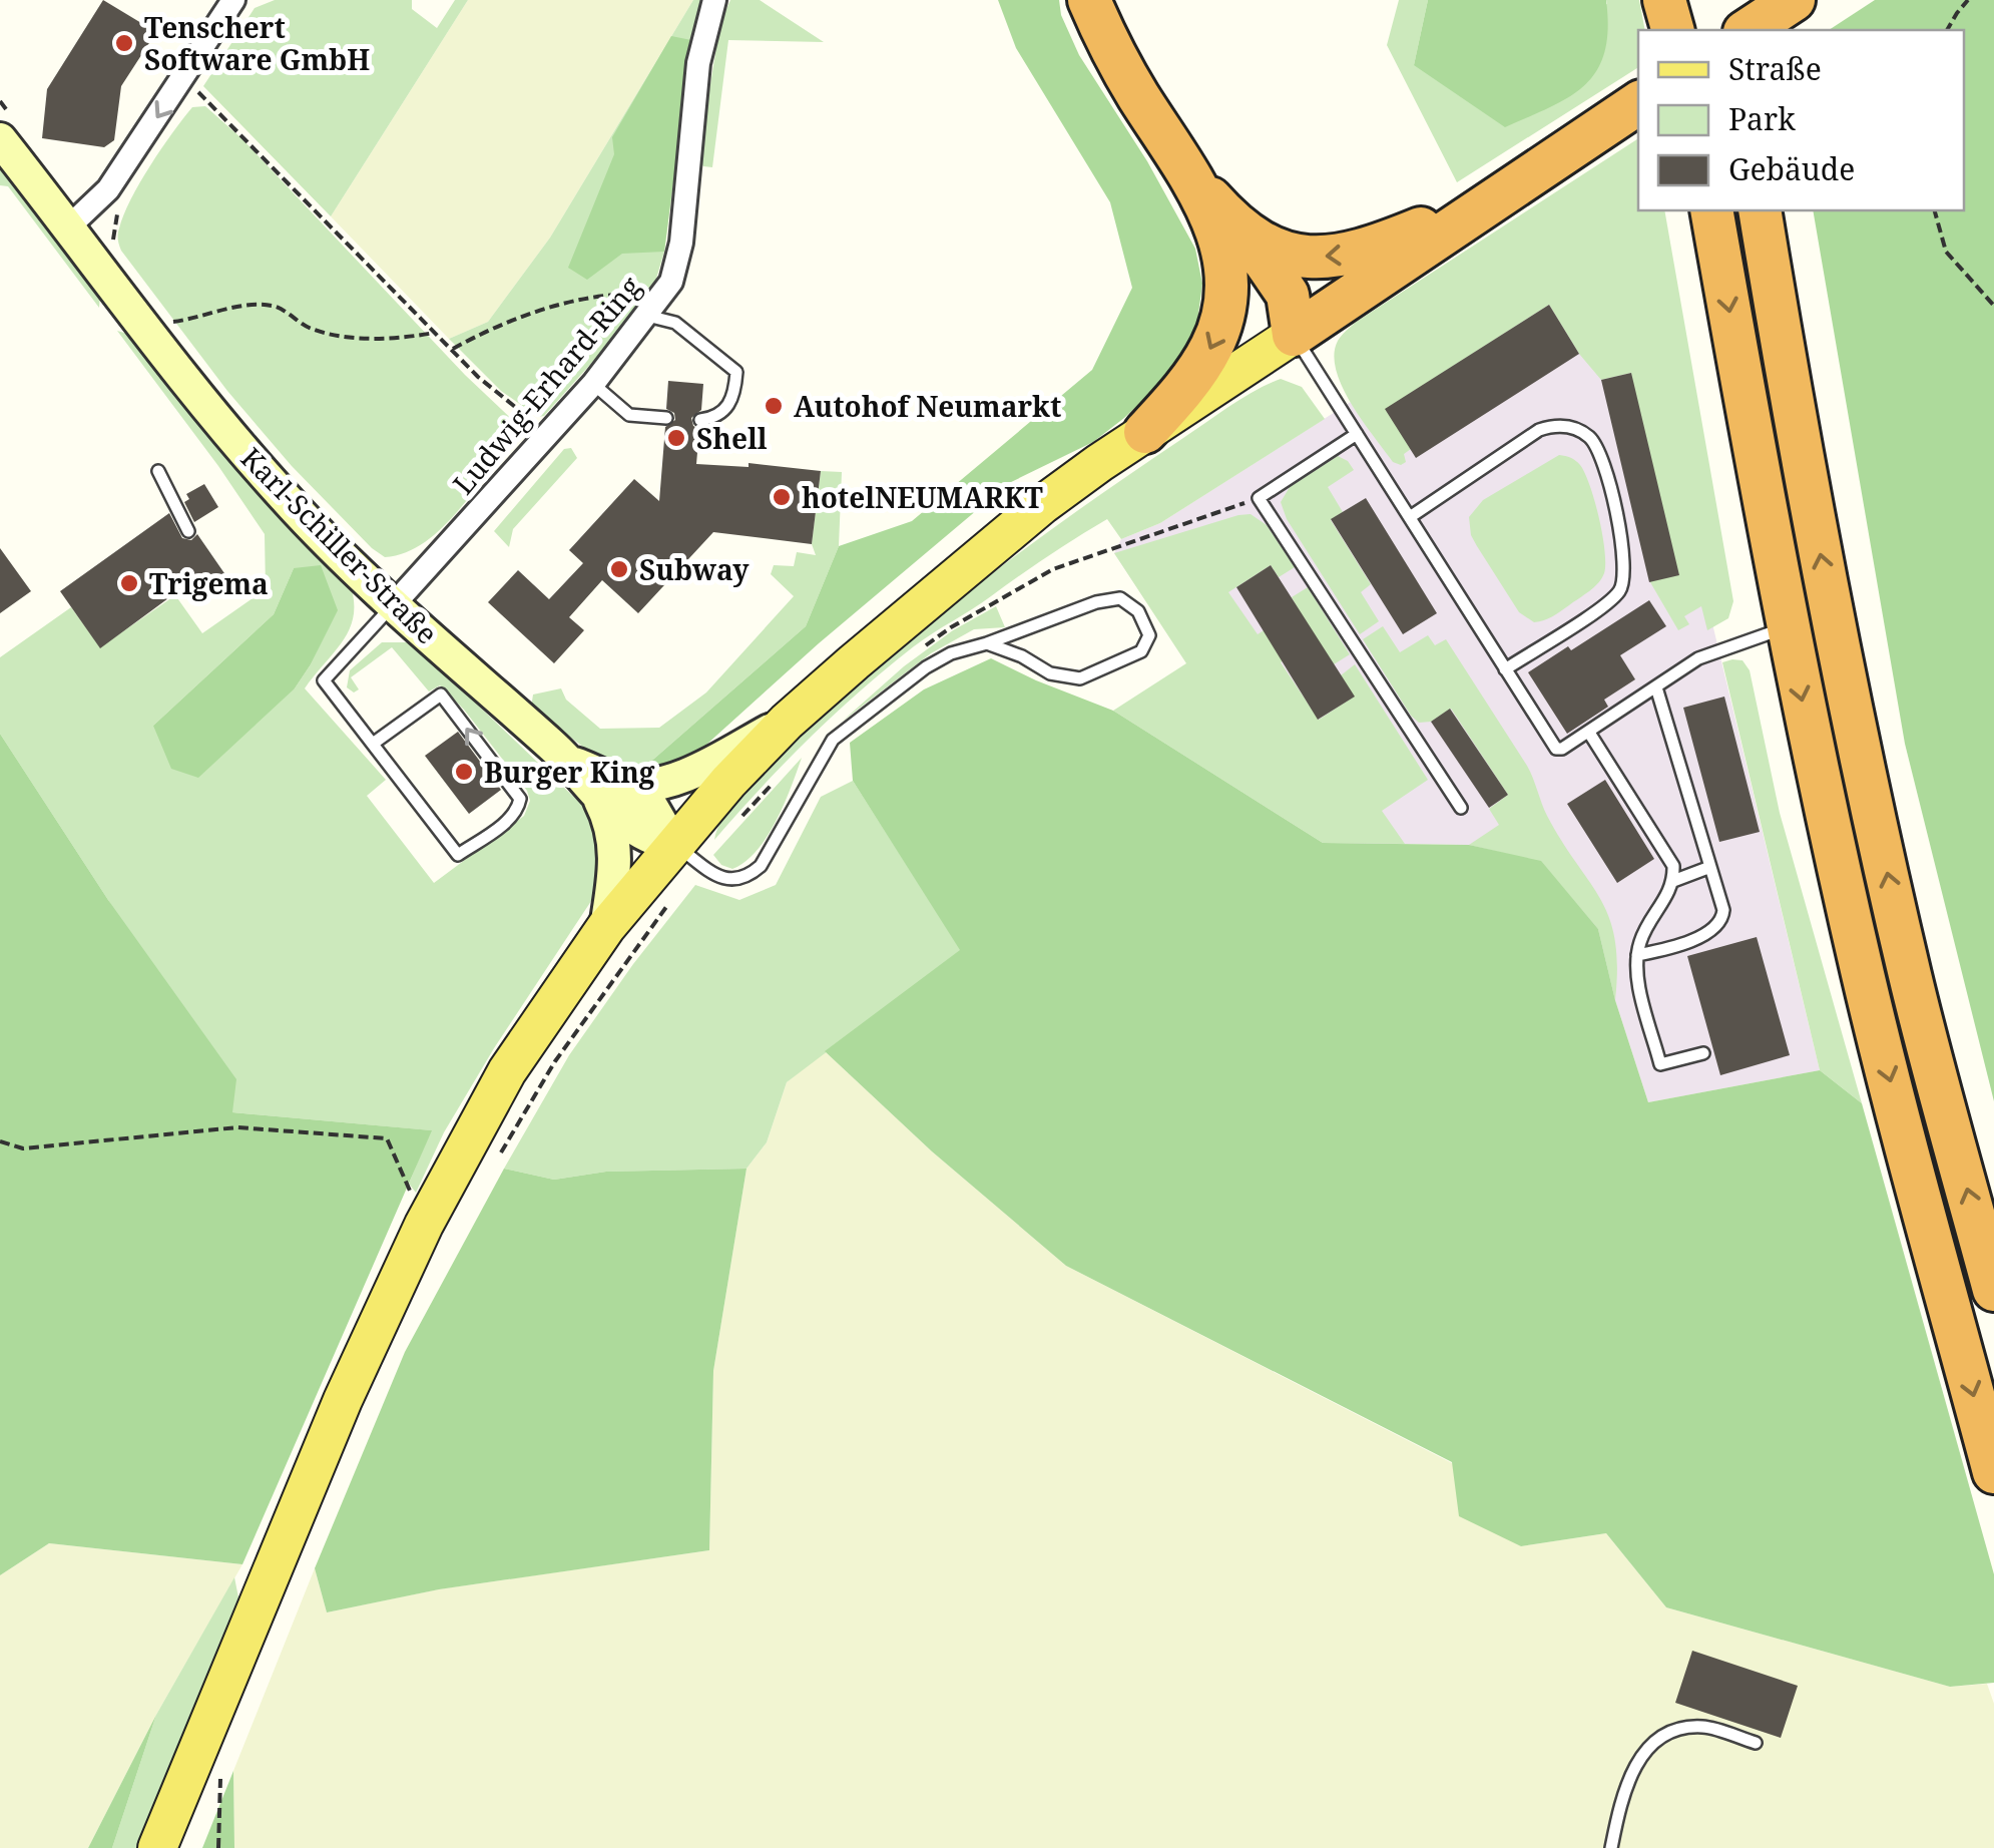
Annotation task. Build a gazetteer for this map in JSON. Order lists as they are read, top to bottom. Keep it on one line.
{"streets":{"street":["Ludwig-Erhard-Ring","Karl-Schiller-Straße"]},"crossings":[["Ludwig-Erhard-Ring","Karl-Schiller-Straße"]],"places":["Tenschert Software GmbH","Autohof Neumarkt","Shell","hotelNEUMARKT","Subway","Trigema","Burger King"],"legend":["Straße","Park","Gebäude"]}
